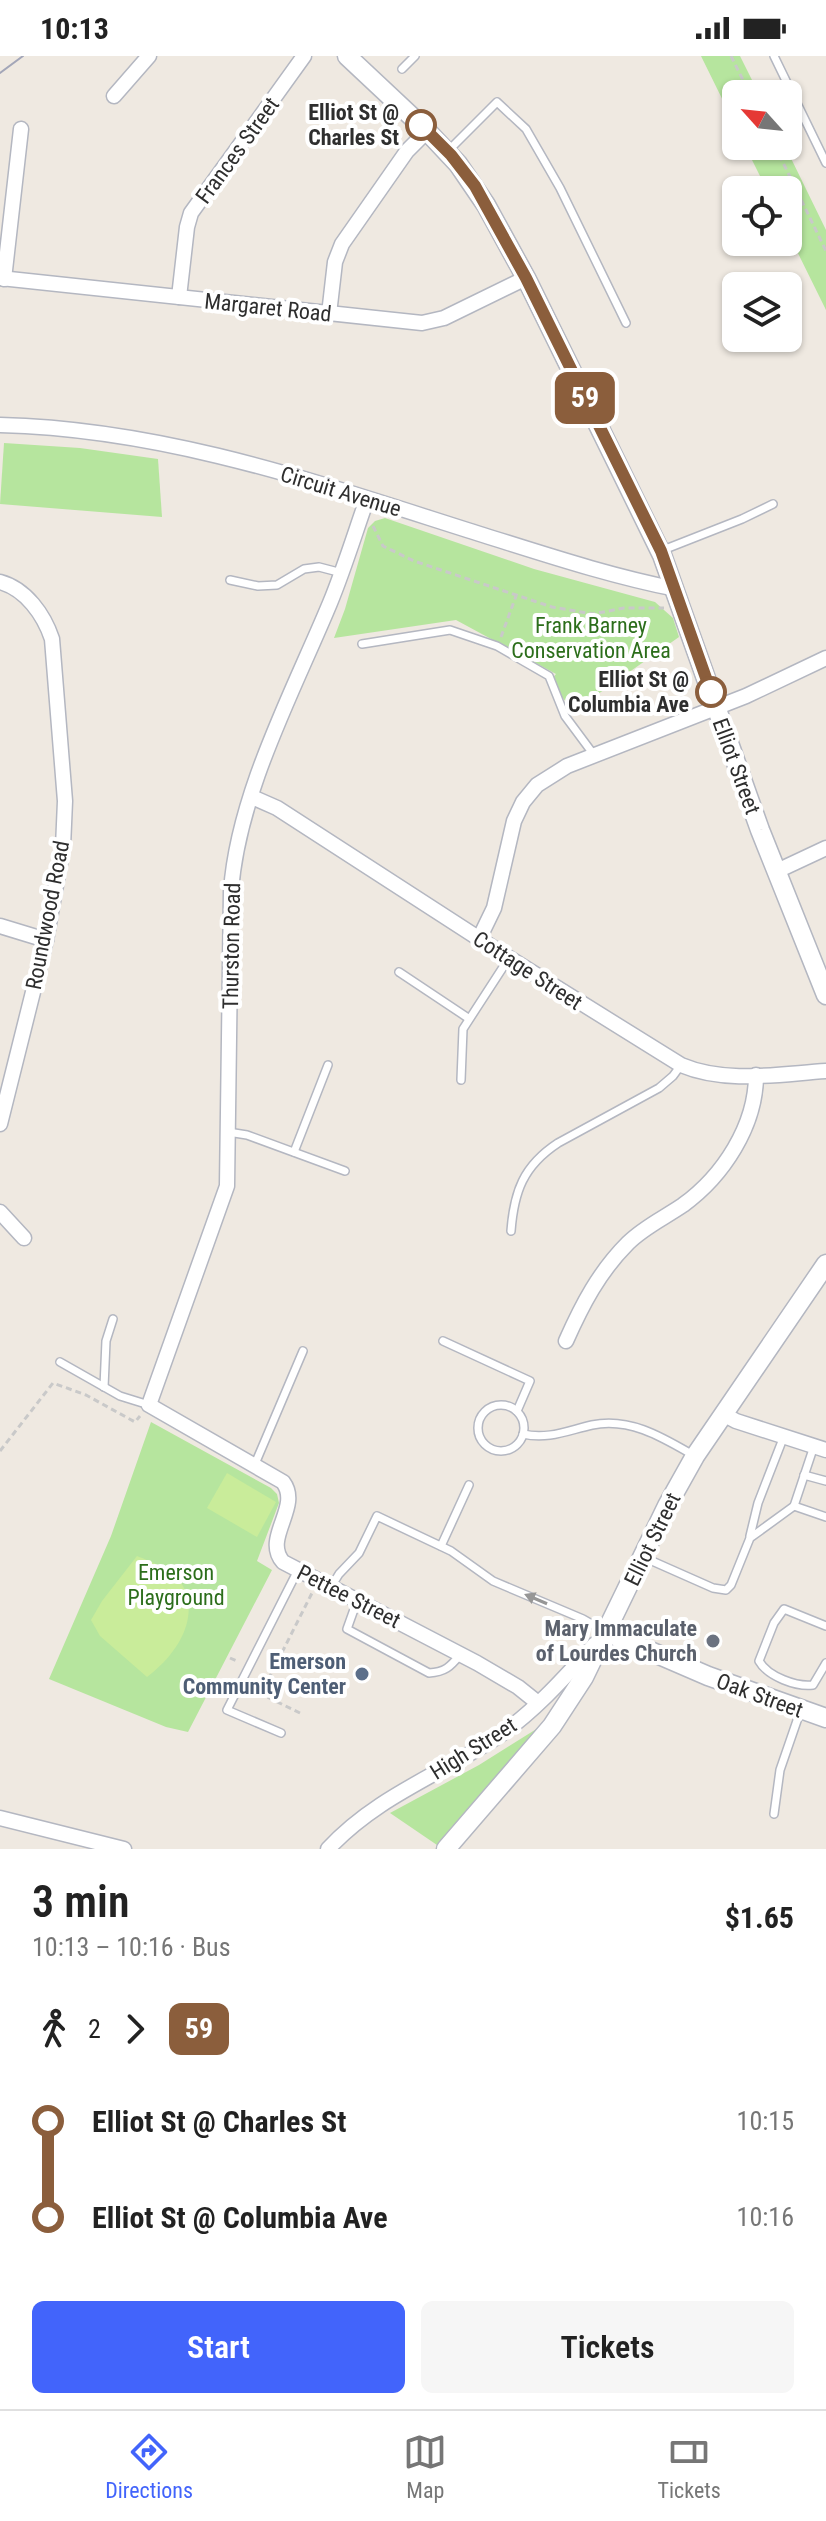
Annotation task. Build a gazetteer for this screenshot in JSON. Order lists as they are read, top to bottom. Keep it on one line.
{"streets":{"street":["Frances Street","Margaret Road","Circuit Avenue","Elliot Street","Roundwood Road","Thurston Road","Cottage Street","Pettee Street","Oak Street","High Street"]},"crossings":[["Frances Street","Margaret Road"],["Margaret Road","Elliot Street"],["Circuit Avenue","Elliot Street"],["Circuit Avenue","Thurston Road"],["Elliot Street","Oak Street"],["Elliot Street","High Street"],["Thurston Road","Cottage Street"],["Thurston Road","Pettee Street"],["Pettee Street","High Street"],["Oak Street","High Street"]],"parks":["Frank Barney Conservation Area","Emerson Playground"],"places":["Elliot St @ Charles St","Elliot St @ Columbia Ave","Mary Immaculate of Lourdes Church","Emerson Community Center"],"lines":["bus line 59"],"north":"top left","page":{"status":"10:13","on_map":"59","heading":["3 min","10:13 – 10:16 · Bus","$1.65"],"legs":["2","59"],"list":[{"name":"Elliot St @ Charles St","value":"10:15"},{"name":"Elliot St @ Columbia Ave","value":"10:16"}],"buttons":["Start","Tickets"],"tabs":["Directions","Map","Tickets"]}}
